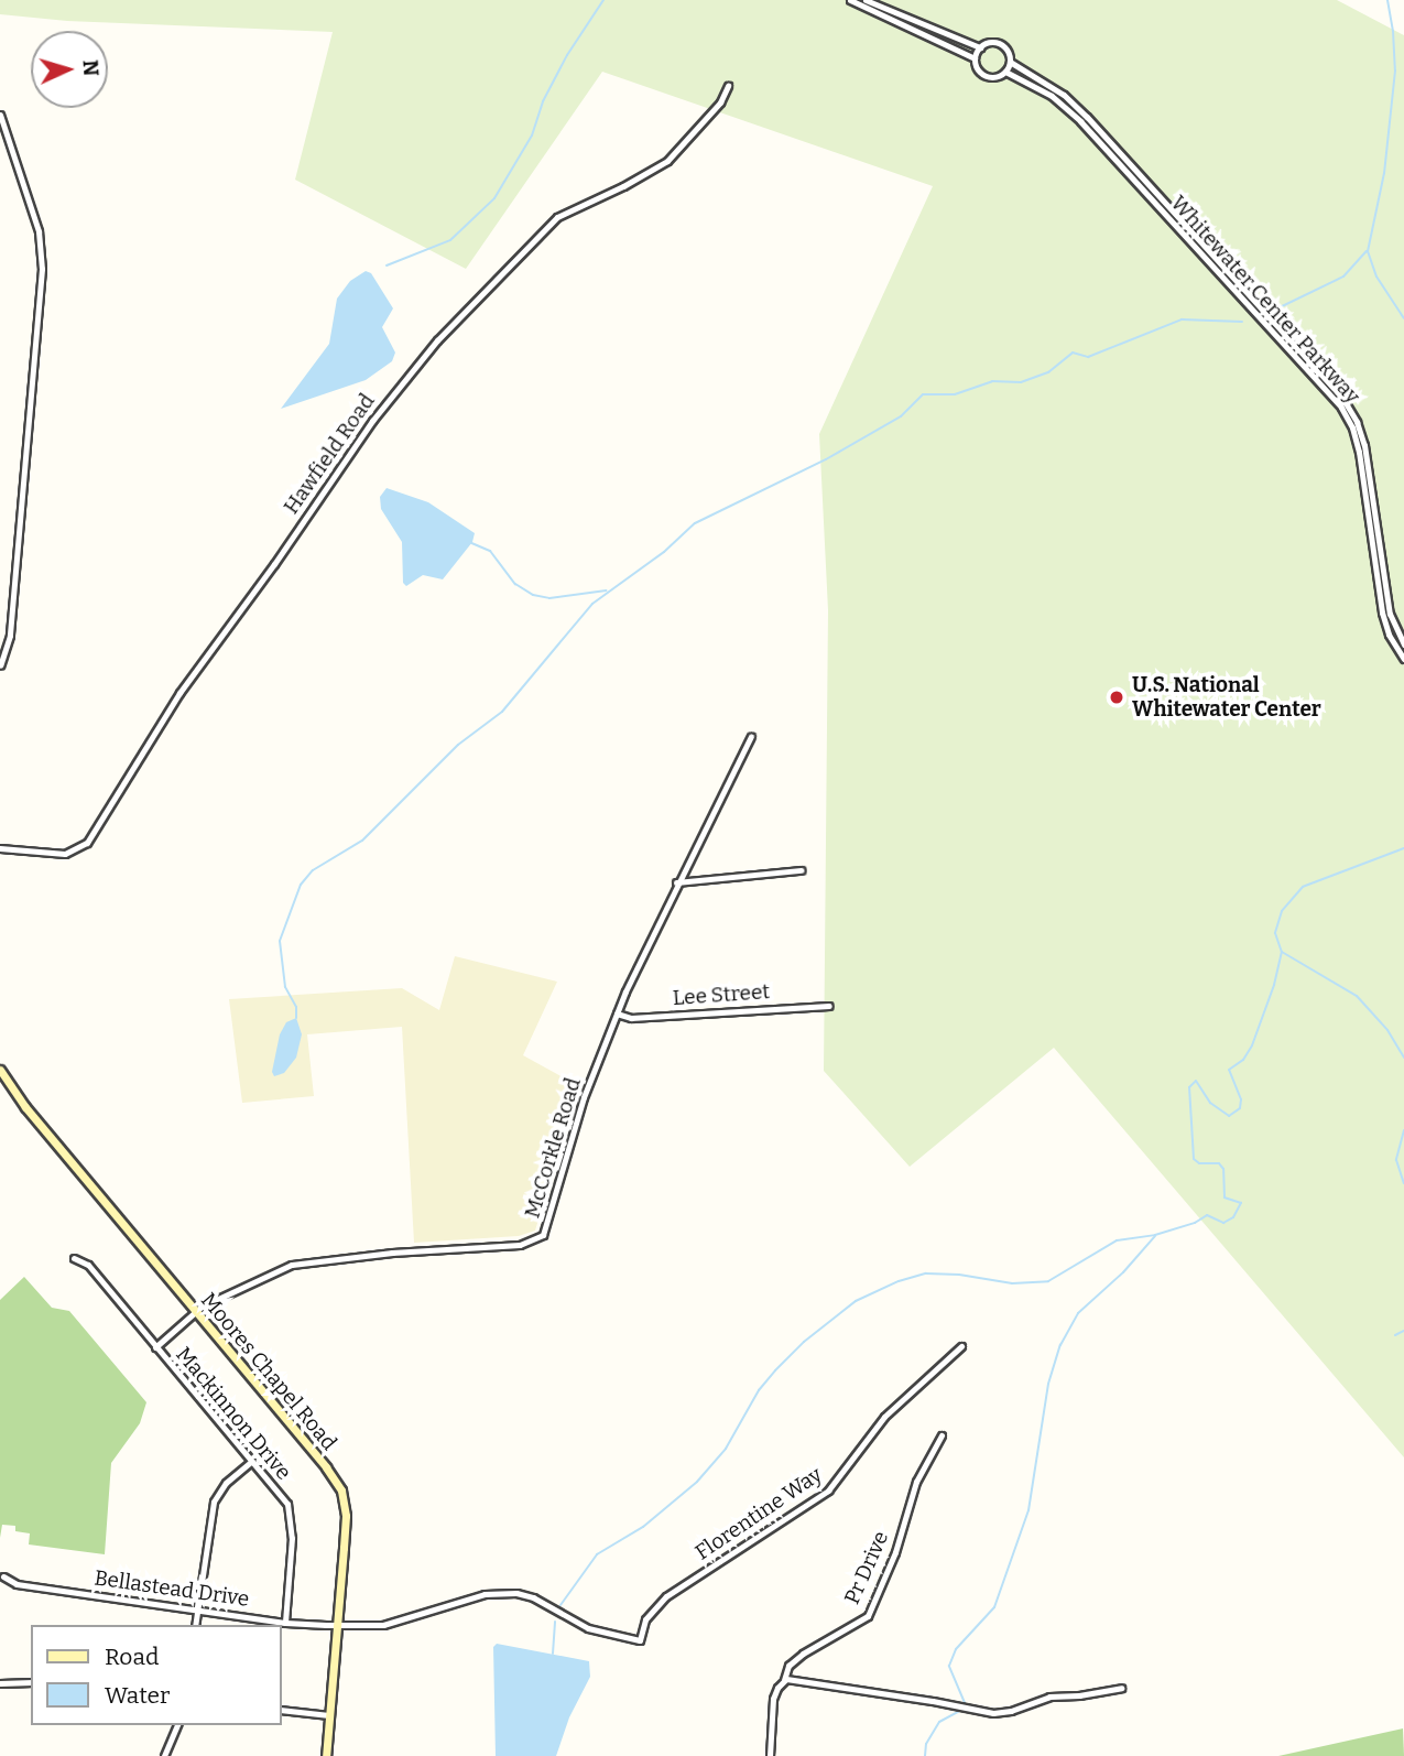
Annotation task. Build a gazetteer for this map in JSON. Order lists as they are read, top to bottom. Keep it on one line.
{"streets":{"main road":["Moores Chapel Road"],"street":["Whitewater Center Parkway","Hawfield Road","Lee Street","McCorkle Road","Mackinnon Drive","Florentine Way","Pr Drive","Bellastead Drive"]},"crossings":[["Lee Street","McCorkle Road"],["McCorkle Road","Moores Chapel Road"],["McCorkle Road","Mackinnon Drive"],["Moores Chapel Road","Bellastead Drive"],["Mackinnon Drive","Bellastead Drive"],["Florentine Way","Bellastead Drive"]],"places":["U.S. National Whitewater Center"],"legend":["Road","Water"],"north":"right"}
